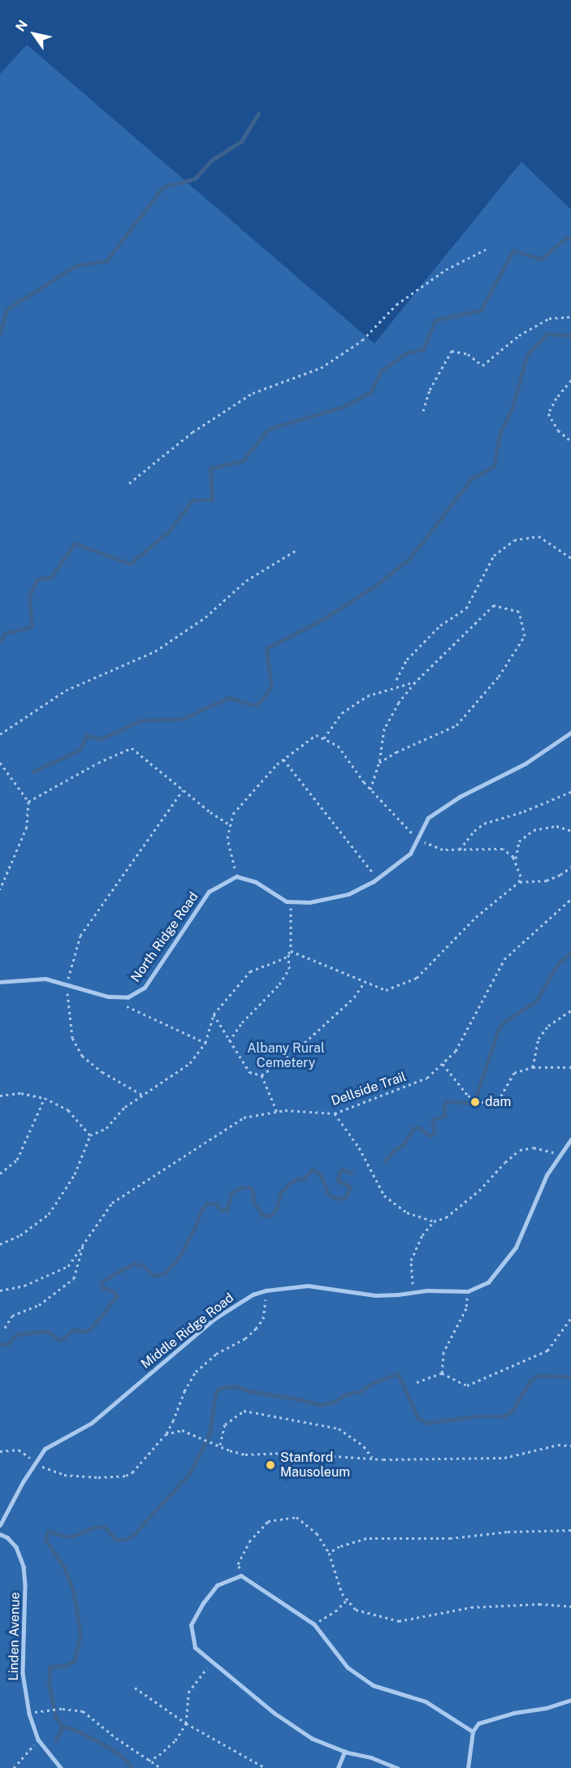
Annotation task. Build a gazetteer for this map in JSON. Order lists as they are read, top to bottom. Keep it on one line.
{"streets":{"lane":["North Ridge Road","Middle Ridge Road","Linden Avenue"],"path":["Dellside Trail"]},"parks":["Albany Rural Cemetery"],"places":["dam","Stanford Mausoleum"],"north":"top left"}
